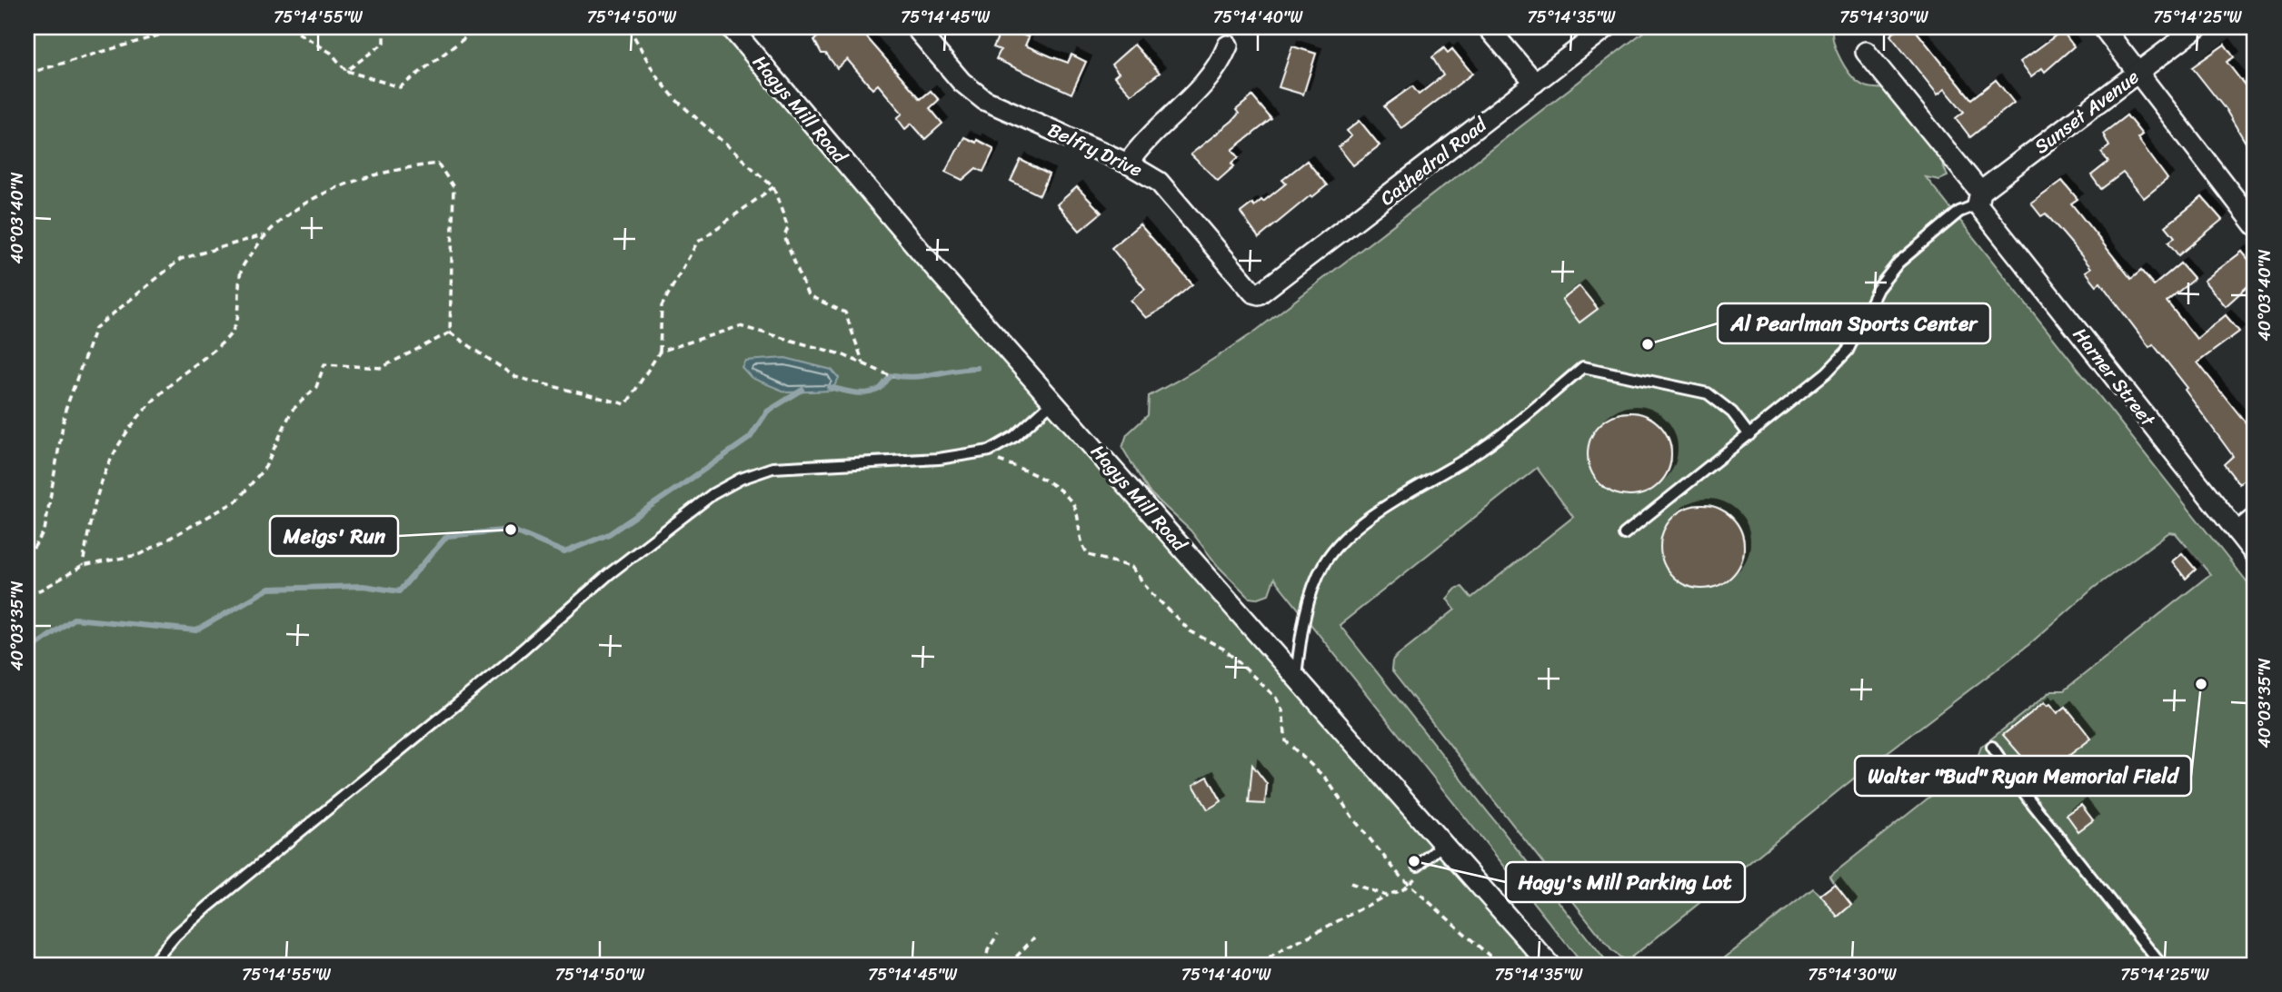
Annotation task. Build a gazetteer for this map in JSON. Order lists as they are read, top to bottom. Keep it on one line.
{"streets":{"street":["Hagys Mill Road","Sunset Avenue","Belfry Drive","Cathedral Road","Harner Street"]},"crossings":[["Sunset Avenue","Harner Street"],["Belfry Drive","Cathedral Road"]],"places":["Al Pearlman Sports Center","Meigs' Run","Walter \"Bud\" Ryan Memorial Field","Hagy's Mill Parking Lot"],"coordinates":["75°14'55\"W","75°14'50\"W","75°14'45\"W","75°14'40\"W","75°14'35\"W","75°14'30\"W","75°14'25\"W","40°03'40\"N","40°03'35\"N"]}
